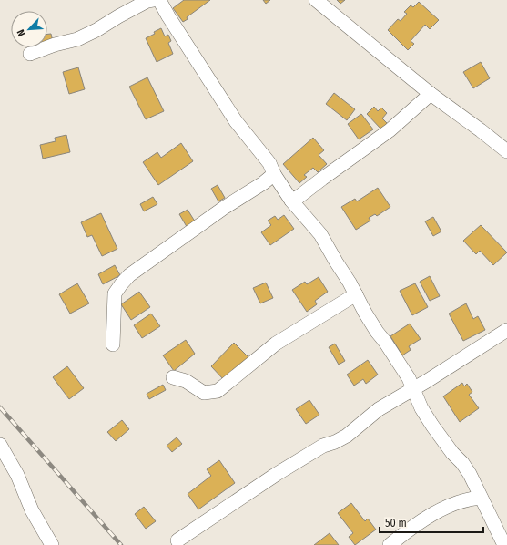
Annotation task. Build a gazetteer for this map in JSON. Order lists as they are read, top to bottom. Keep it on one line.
{"scale_bar":"50 m","north":"bottom left"}
